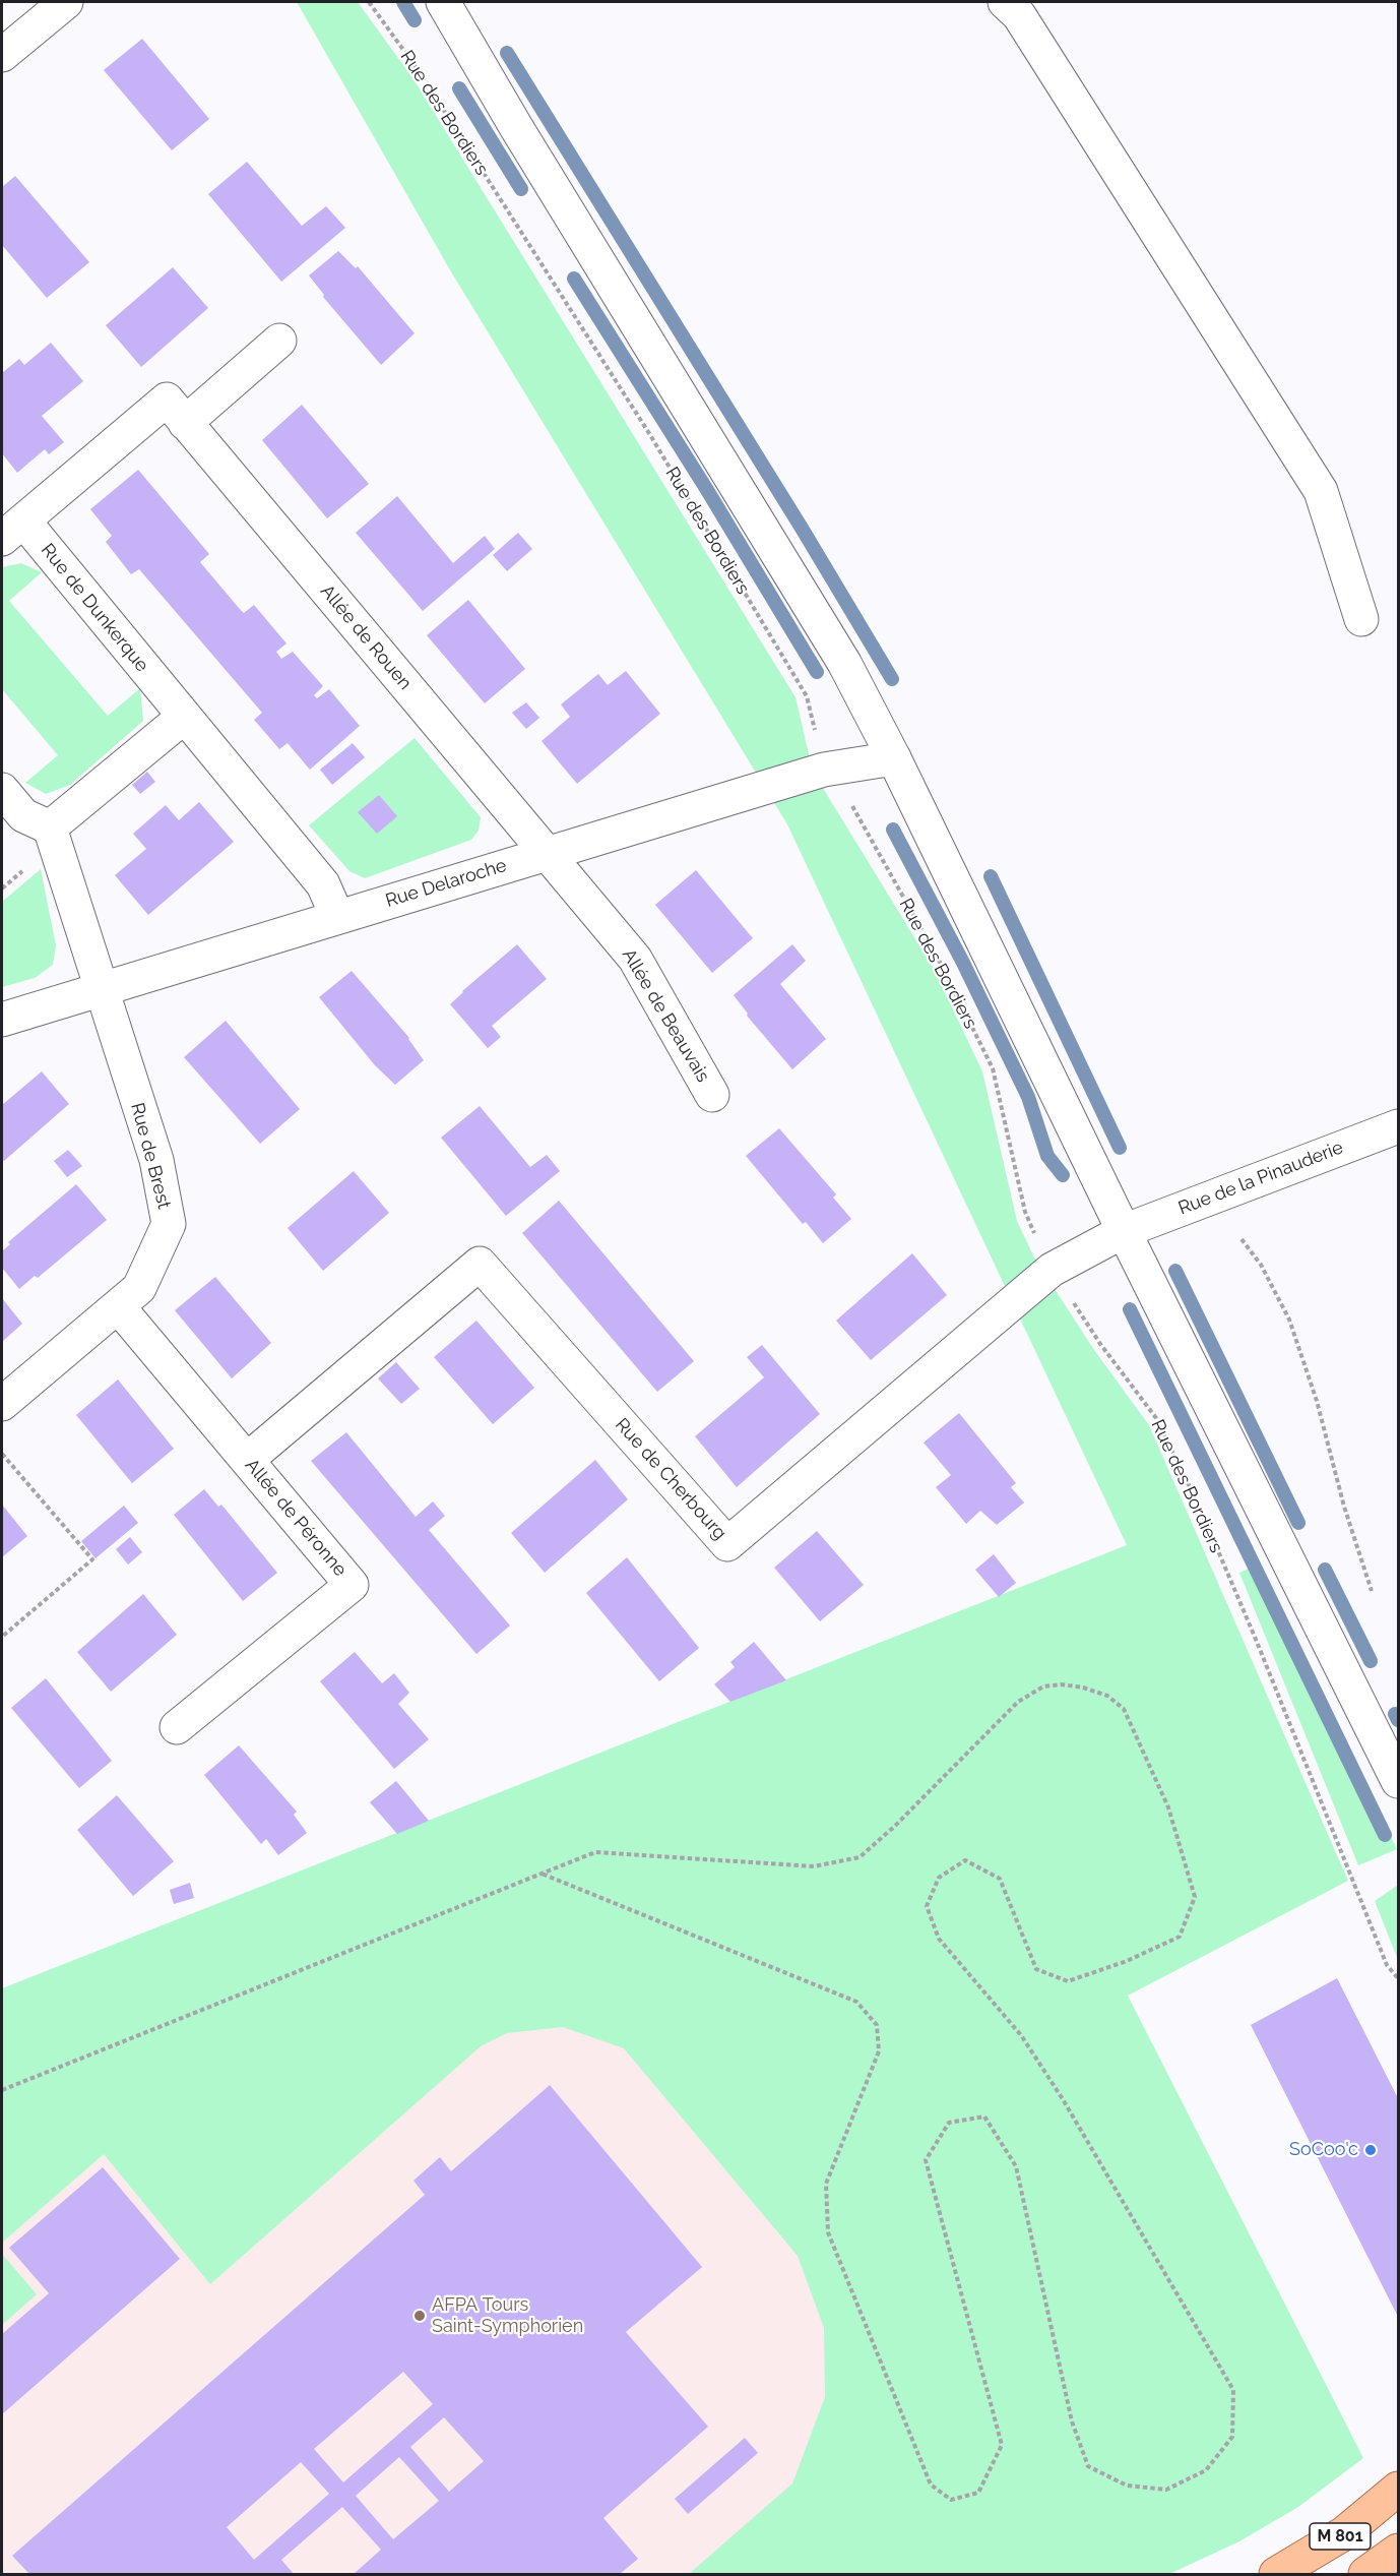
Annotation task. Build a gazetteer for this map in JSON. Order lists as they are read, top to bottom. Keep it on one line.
{"streets":{"main road":["M 801"],"street":["Rue de Dunkerque","Allée de Rouen","Rue Delaroche","Allée de Beauvais","Rue de Brest","Rue de la Pinauderie","Rue de Cherbourg","Allée de Péronne"],"path":["Rue des Bordiers"]},"crossings":[["Rue des Bordiers","Rue Delaroche"],["Rue des Bordiers","Rue de Cherbourg"],["Rue de Dunkerque","Allée de Rouen"],["Rue de Dunkerque","Rue Delaroche"],["Allée de Rouen","Rue Delaroche"],["Allée de Rouen","Allée de Beauvais"],["Rue Delaroche","Allée de Beauvais"],["Rue Delaroche","Rue de Brest"],["Rue de Brest","Allée de Péronne"],["Rue de la Pinauderie","Rue de Cherbourg"],["Rue de Cherbourg","Allée de Péronne"]],"places":["SoCoo'c","AFPA Tours Saint-Symphorien"]}
